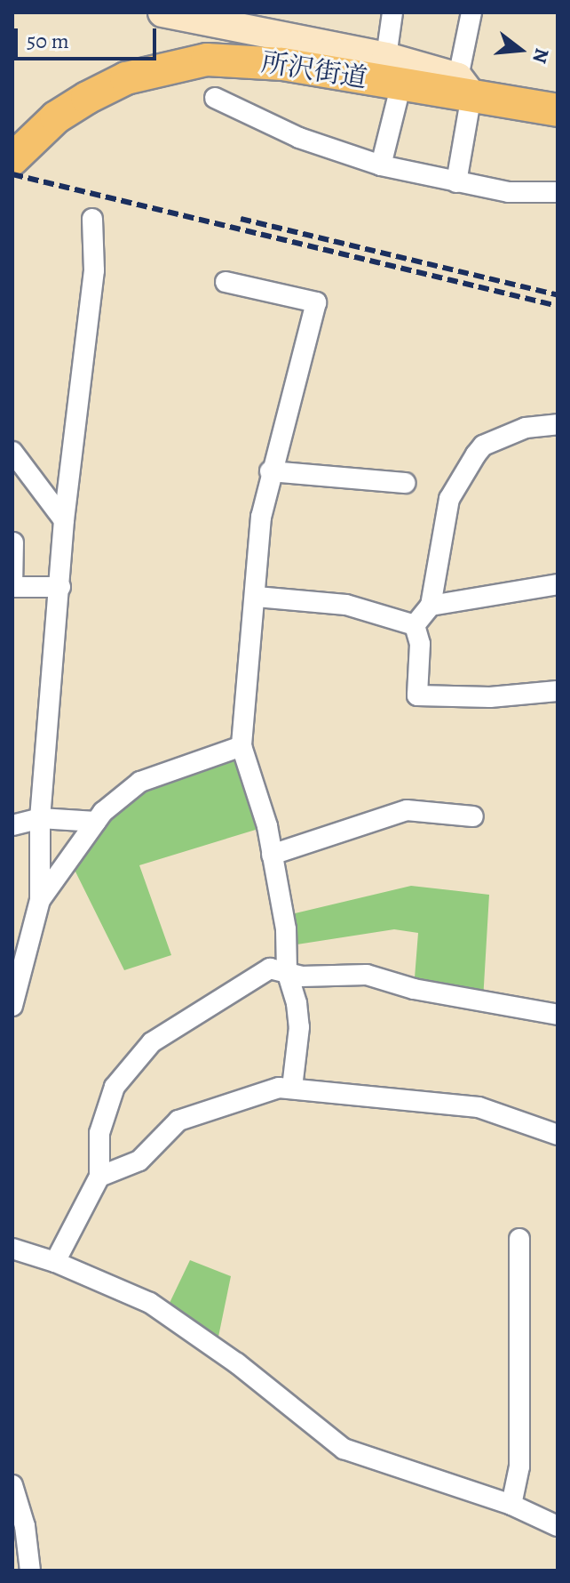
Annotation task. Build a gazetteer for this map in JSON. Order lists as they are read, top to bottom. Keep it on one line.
{"streets":{"main road":["所沢街道"]},"scale_bar":"50 m","north":"right"}
